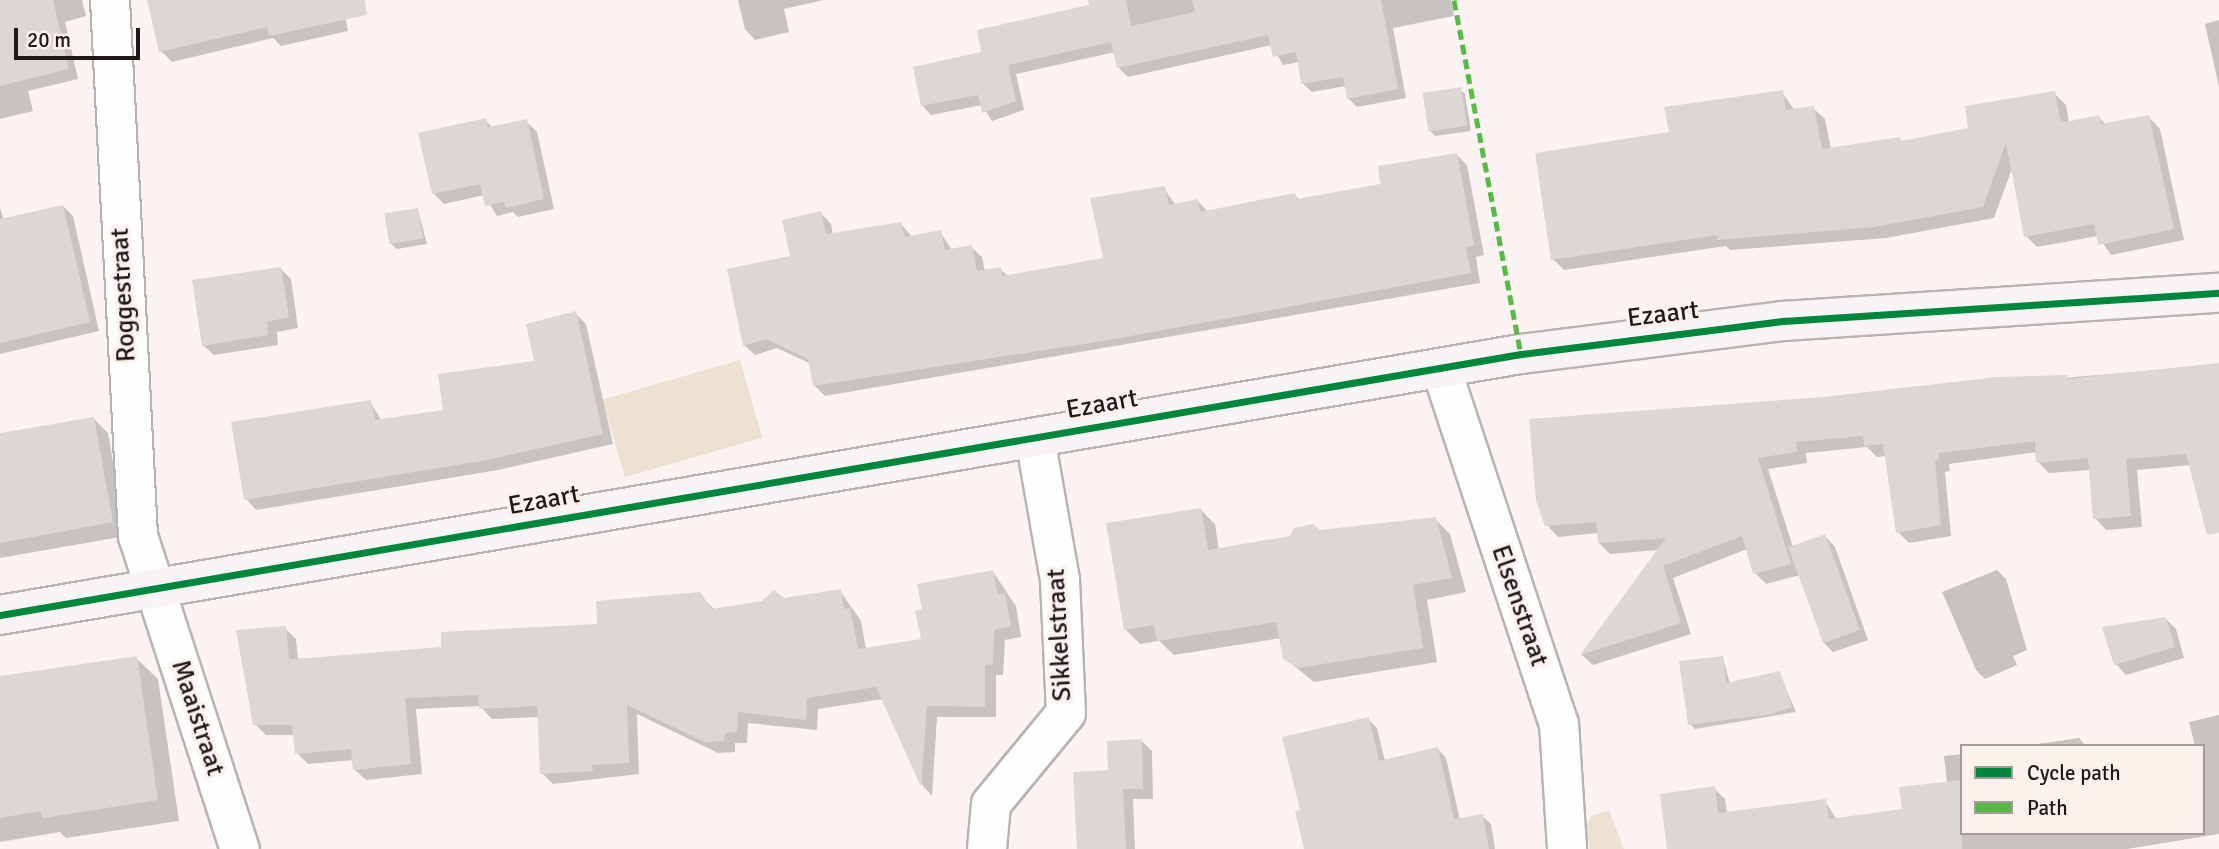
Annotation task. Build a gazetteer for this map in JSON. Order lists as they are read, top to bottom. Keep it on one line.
{"streets":{"main road":["Ezaart"],"street":["Roggestraat","Elsenstraat","Sikkelstraat","Maaistraat"]},"crossings":[["Roggestraat","Ezaart"],["Roggestraat","Maaistraat"],["Ezaart","Elsenstraat"],["Ezaart","Sikkelstraat"],["Ezaart","Maaistraat"]],"legend":["Cycle path","Path"],"scale_bar":"20 m"}
